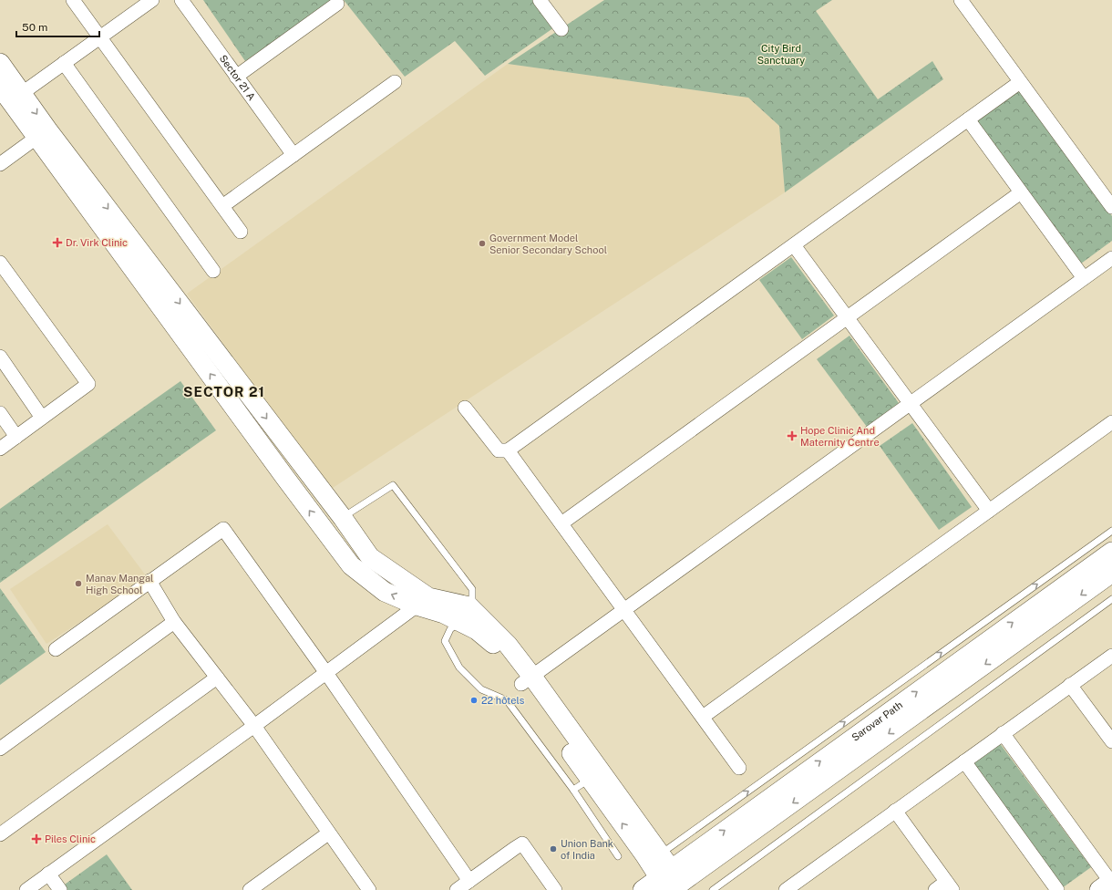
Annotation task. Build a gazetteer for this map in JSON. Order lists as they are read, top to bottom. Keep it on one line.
{"streets":{"street":["Sector 21 A","Sarovar Path"]},"districts":["SECTOR 21"],"parks":["City Bird Sanctuary"],"places":{"health":["Dr. Virk Clinic","Hope Clinic And Maternity Centre","Piles Clinic"],"other":["Government Model Senior Secondary School","Manav Mangal High School","22 hôtels","Union Bank of India"]},"scale_bar":"50 m"}
